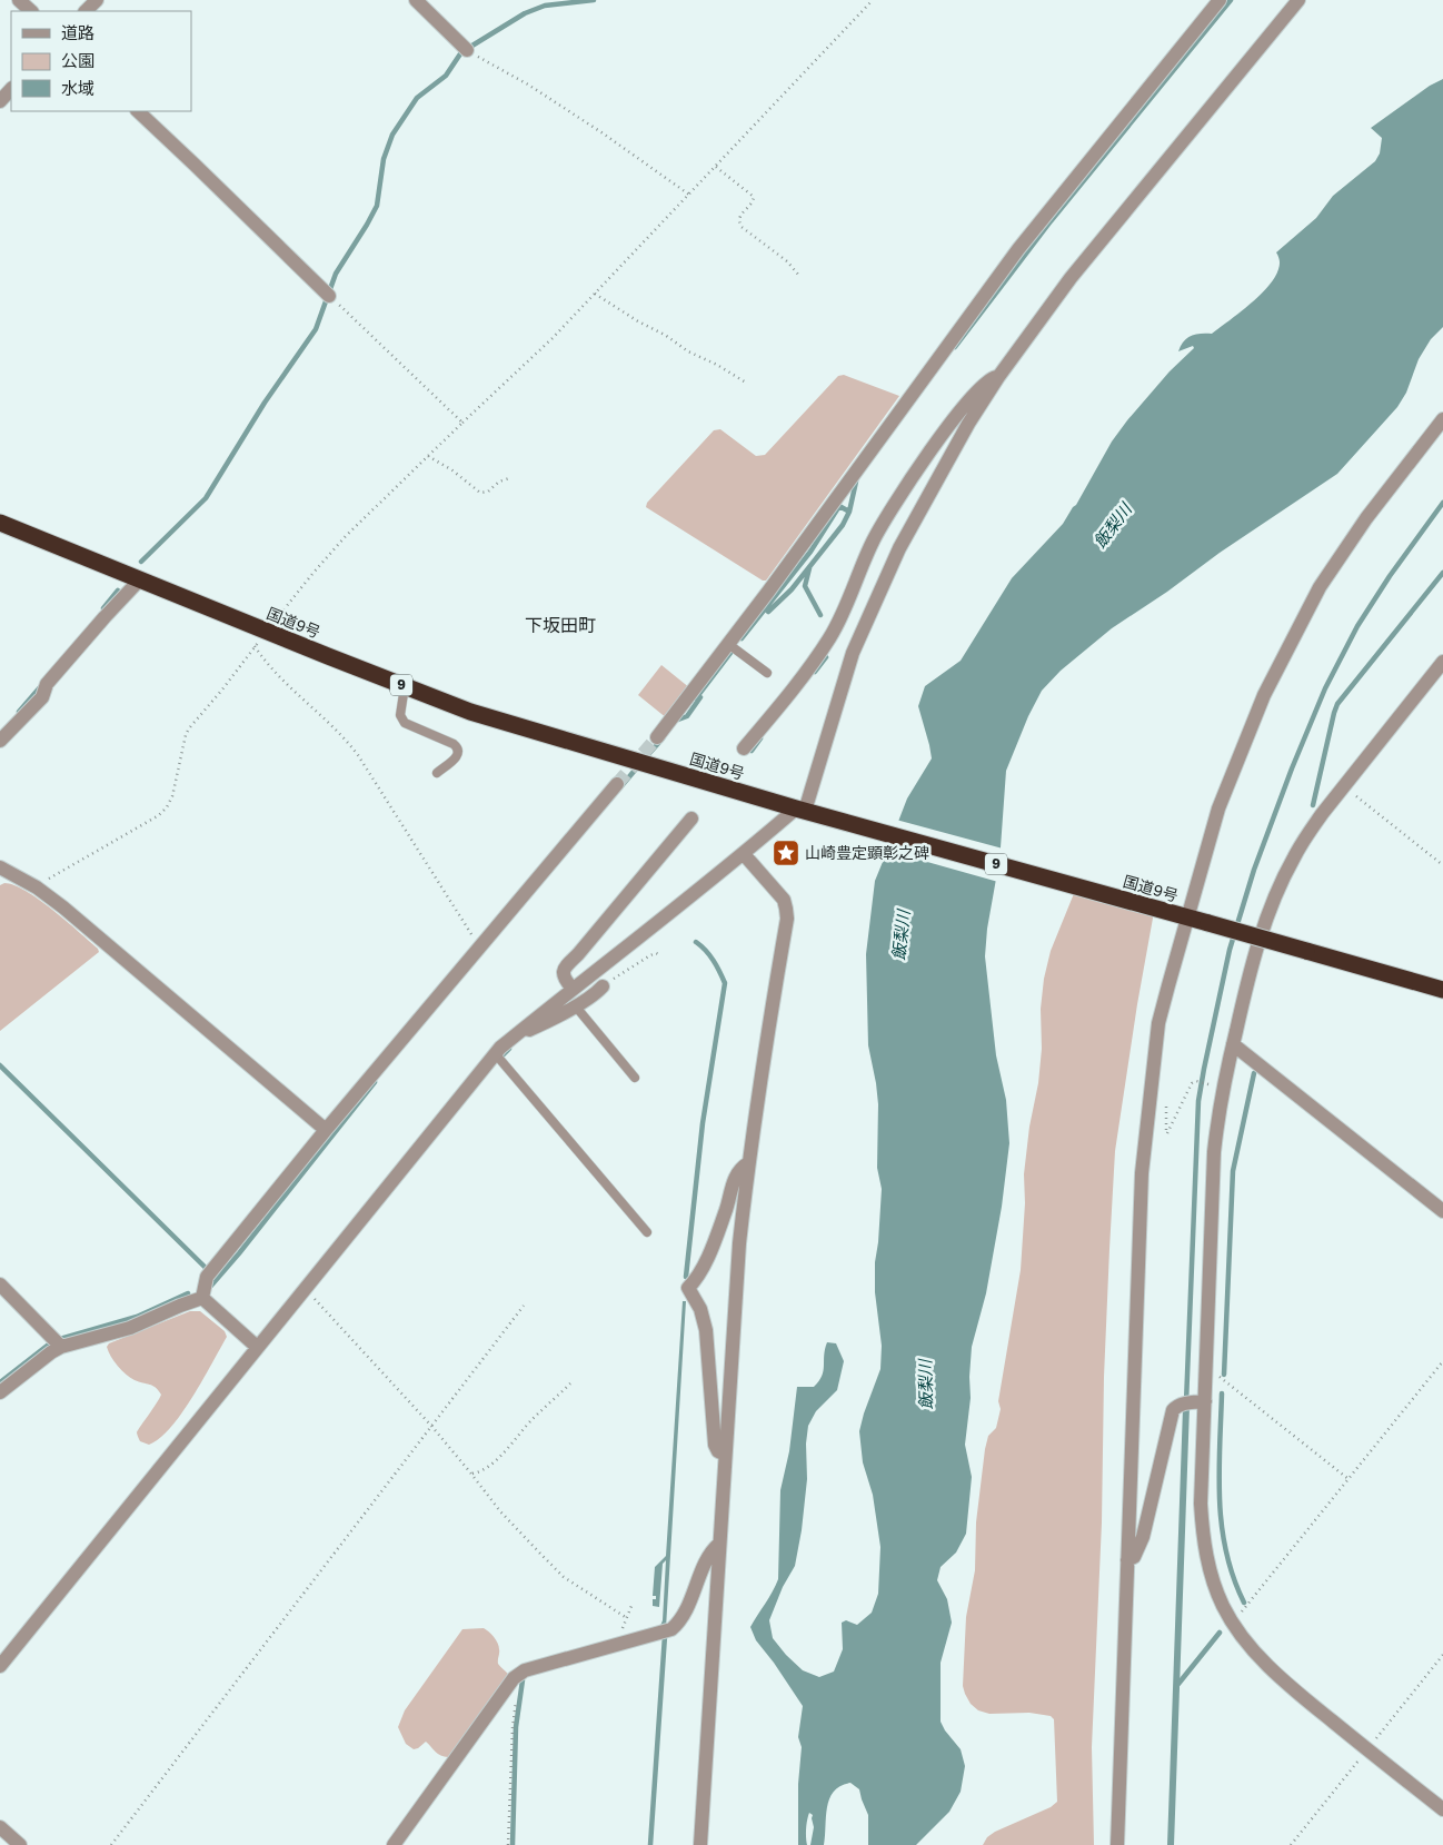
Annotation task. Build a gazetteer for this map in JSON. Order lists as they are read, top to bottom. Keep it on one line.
{"streets":{"highway":["国道9号","9"]},"districts":["下坂田町"],"water":["飯梨川"],"places":{"place":["山崎豊定顕彰之碑"]},"legend":["道路","公園","水域"]}
